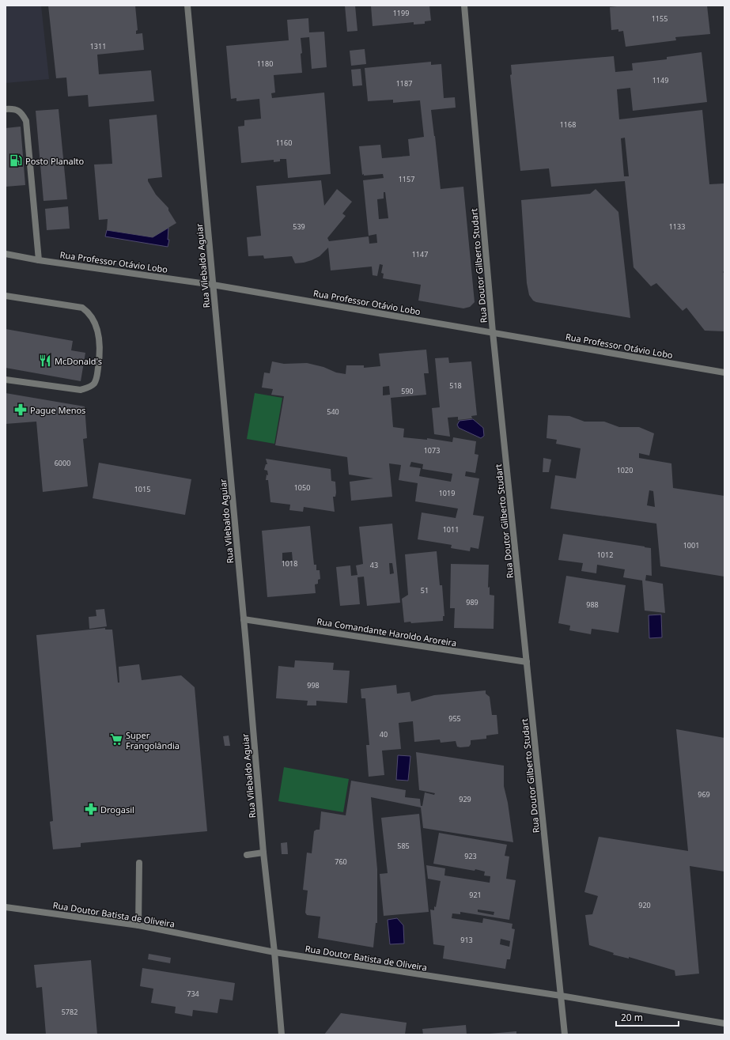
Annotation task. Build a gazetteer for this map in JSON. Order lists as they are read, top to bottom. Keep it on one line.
{"streets":{"street":["Rua Professor Otávio Lobo","Rua Vilebaldo Aguiar","Rua Doutor Gilberto Studart","Rua Comandante Haroldo Aroreira","Rua Doutor Batista de Oliveira"]},"crossings":[["Rua Professor Otávio Lobo","Rua Vilebaldo Aguiar"],["Rua Professor Otávio Lobo","Rua Doutor Gilberto Studart"],["Rua Vilebaldo Aguiar","Rua Comandante Haroldo Aroreira"],["Rua Vilebaldo Aguiar","Rua Doutor Batista de Oliveira"],["Rua Doutor Gilberto Studart","Rua Comandante Haroldo Aroreira"],["Rua Doutor Gilberto Studart","Rua Doutor Batista de Oliveira"]],"places":{"fuel station":["Posto Planalto"],"restaurant":["McDonald's"],"pharmacy":["Pague Menos","Drogasil"],"supermarket":["Super Frangolândia"]},"house_numbers":["1199","1155","1311","1180","1149","1187","1168","1160","1157","539","1133","1147","518","590","540","1073","6000","1020","1050","1015","1019","1011","1001","1012","1018","43","51","989","988","998","955","40","969","929","585","923","760","921","920","913","734","5782"],"scale_bar":"20 m"}
